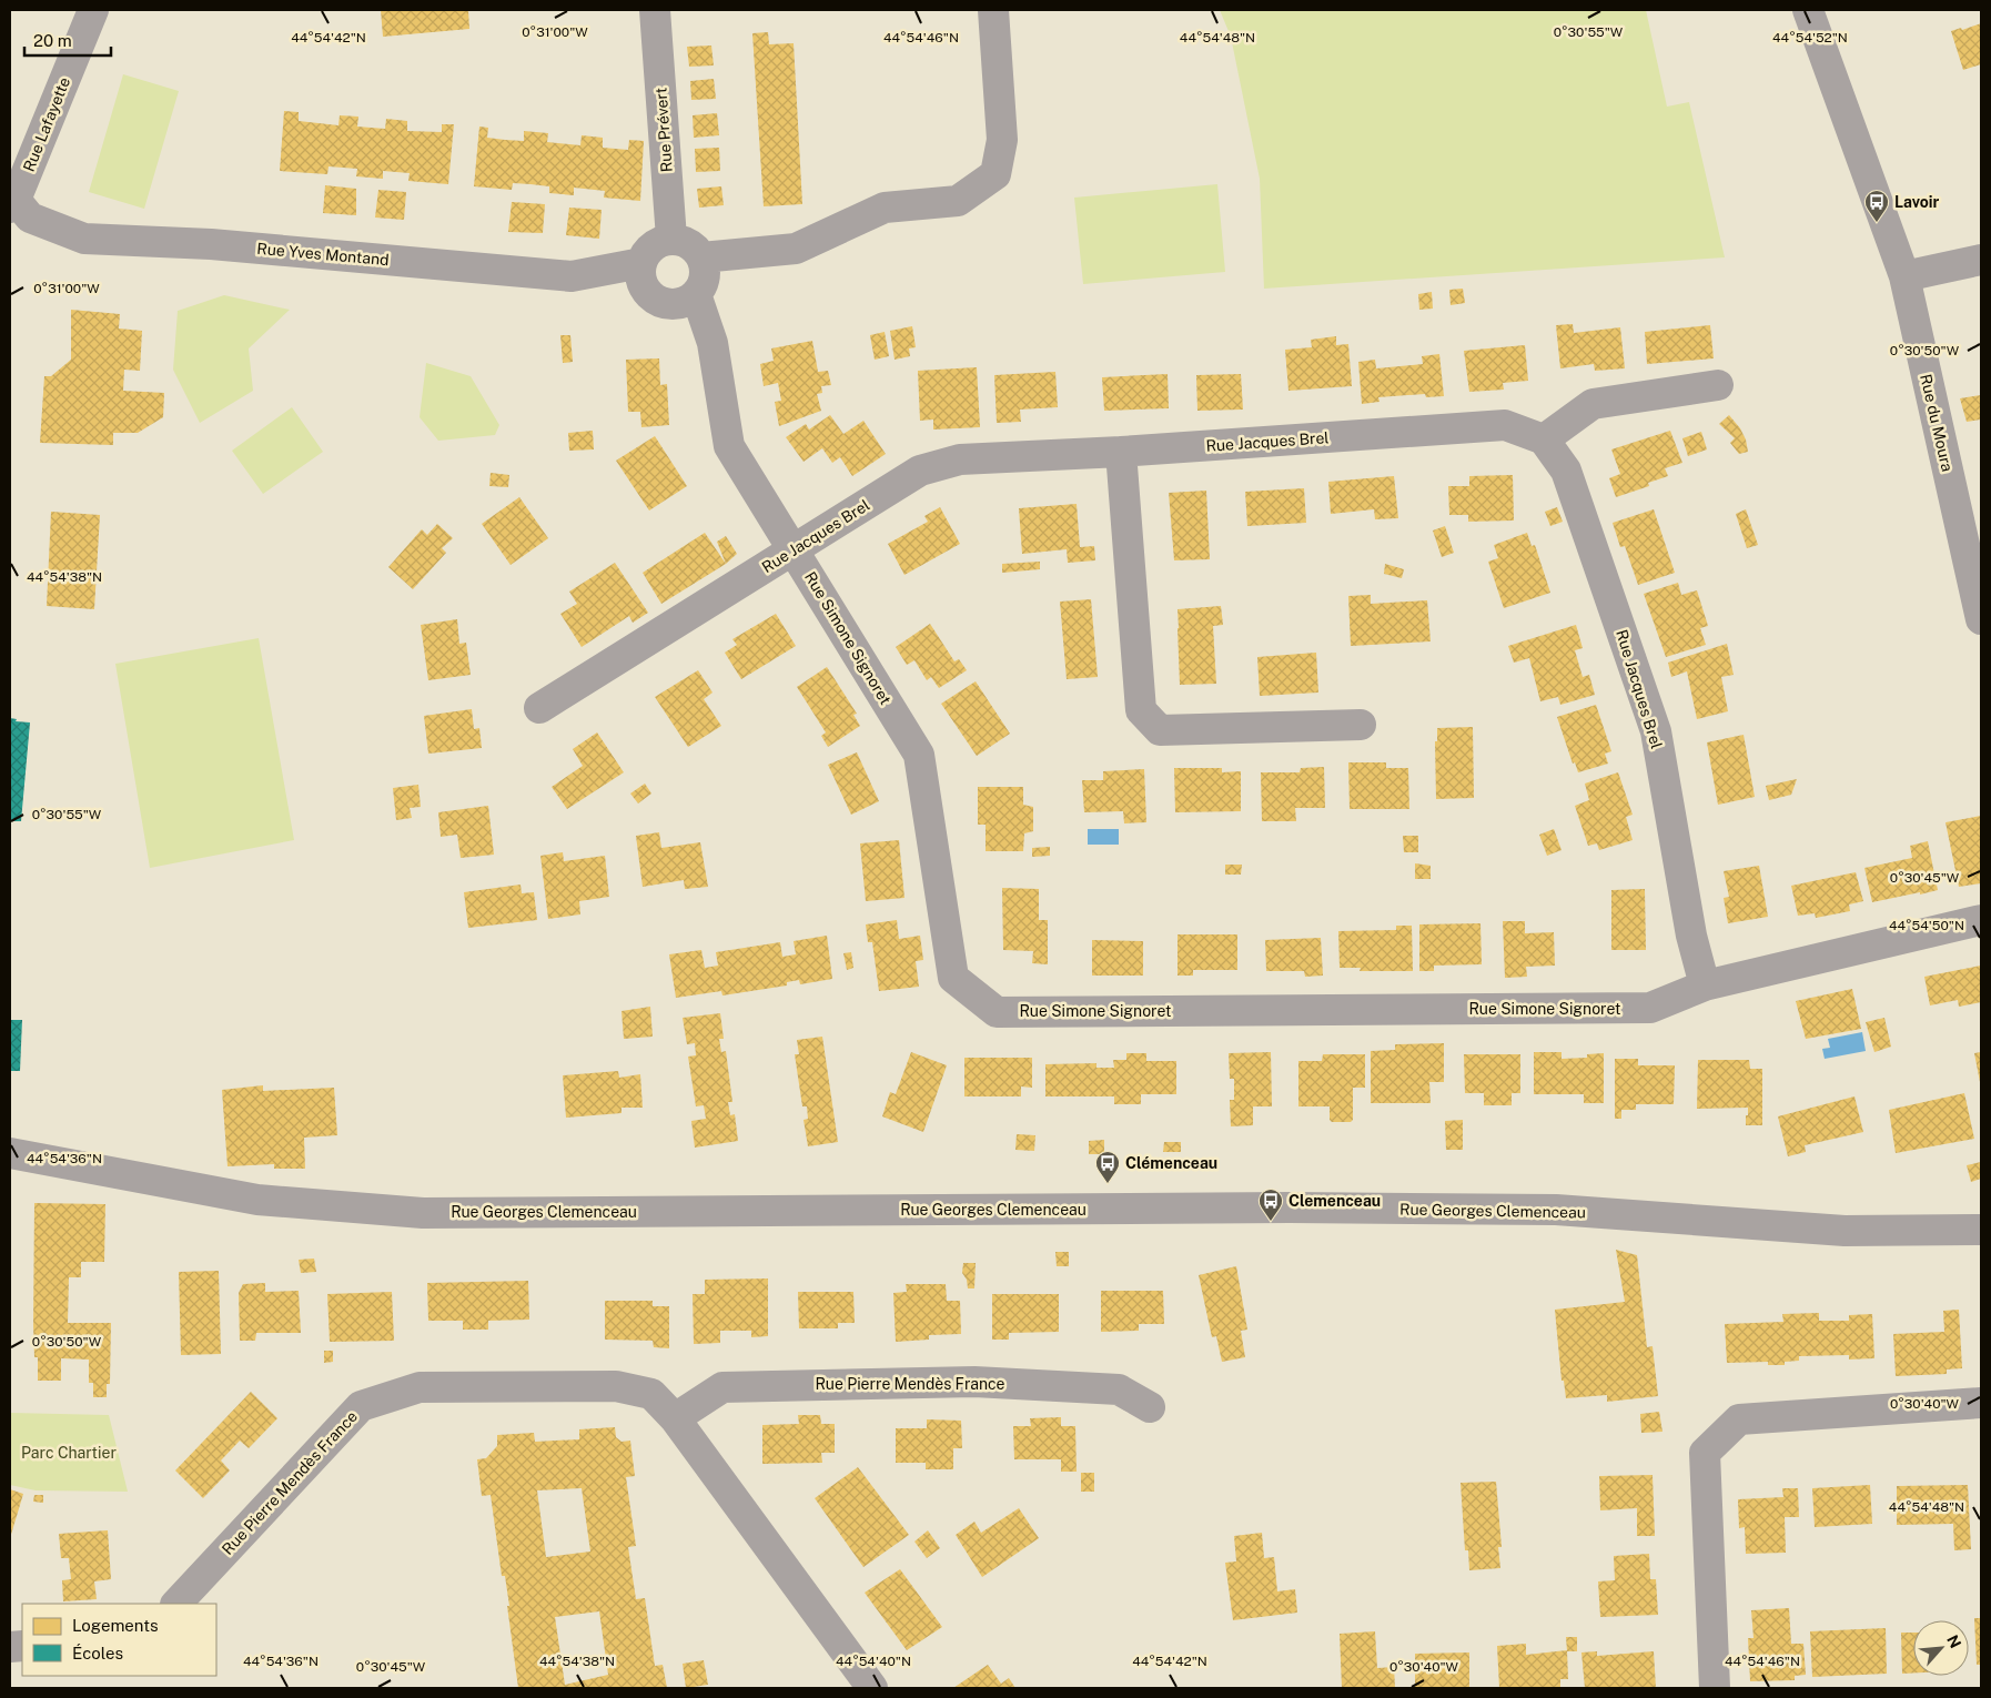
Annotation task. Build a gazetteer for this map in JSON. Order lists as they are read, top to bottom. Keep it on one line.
{"streets":{"street":["Rue Lafayette","Rue Prévert","Rue Yves Montand","Rue du Moura","Rue Jacques Brel","Rue Simone Signoret","Rue Georges Clemenceau","Rue Pierre Mendès France"]},"crossings":[["Rue Lafayette","Rue Yves Montand"],["Rue Prévert","Rue Yves Montand"],["Rue Prévert","Rue Simone Signoret"],["Rue Yves Montand","Rue Simone Signoret"],["Rue Jacques Brel","Rue Simone Signoret"]],"parks":["Parc Chartier"],"places":{"bus stop":["Lavoir","Clémenceau","Clemenceau"]},"legend":["Logements","Écoles"],"scale_bar":"20 m","north":"top right","coordinates":["0°31'00\"W","0°30'55\"W","44°54'42\"N","44°54'46\"N","44°54'48\"N","44°54'52\"N","0°30'50\"W","44°54'38\"N","0°30'45\"W","44°54'50\"N","44°54'36\"N","0°30'40\"W","44°54'40\"N"]}
